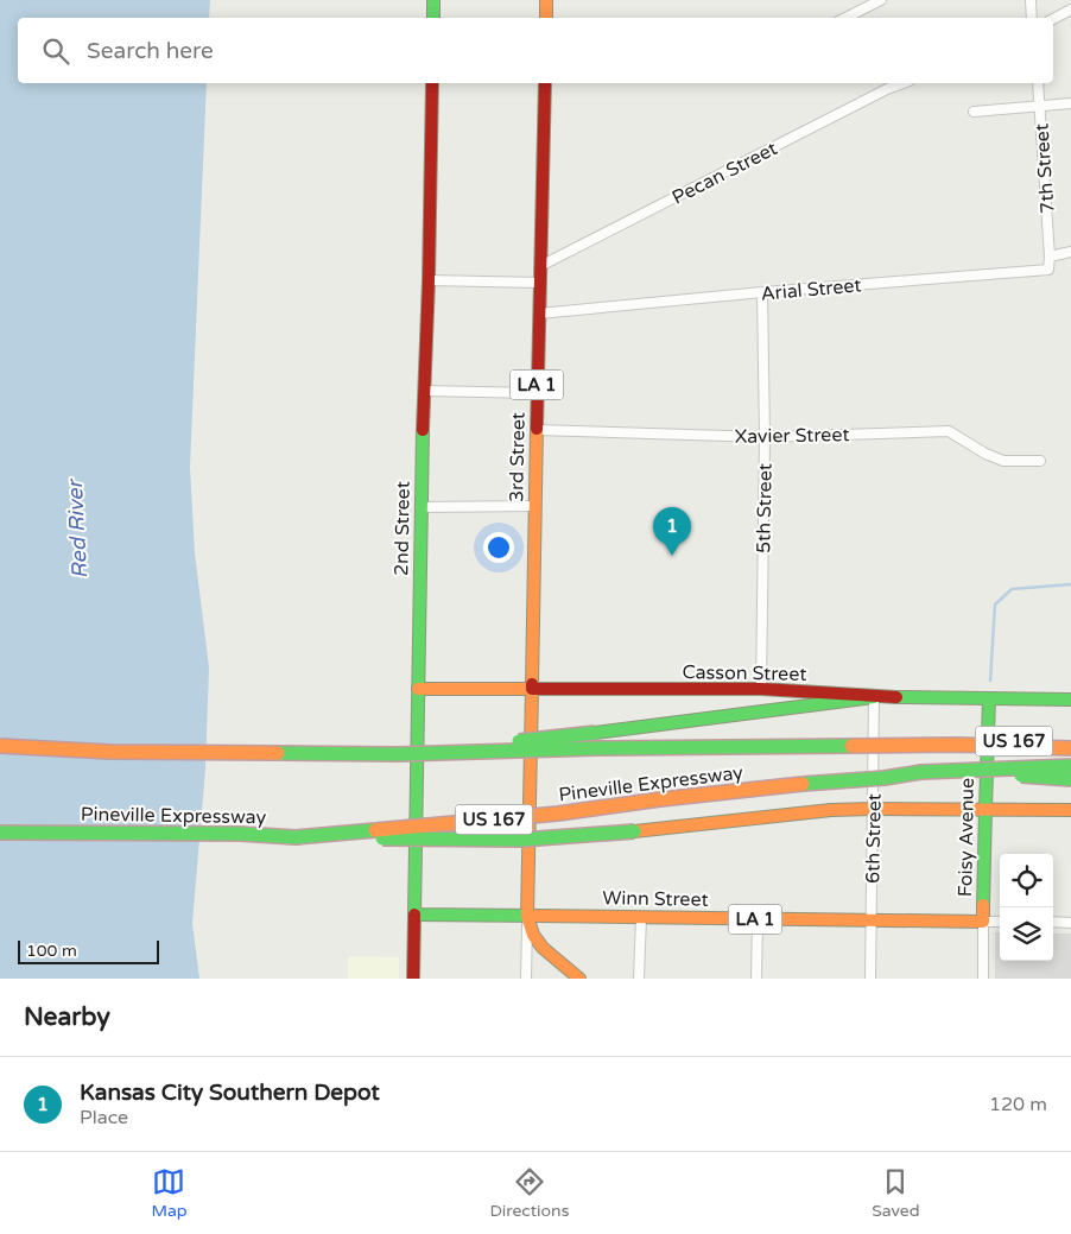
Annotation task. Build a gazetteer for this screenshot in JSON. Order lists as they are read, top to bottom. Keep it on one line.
{"streets":{"main road":["LA 1","3rd Street","2nd Street","Casson Street","US 167","Pineville Expressway","Foisy Avenue","Winn Street"],"street":["7th Street","Pecan Street","Arial Street","Xavier Street","5th Street","6th Street"]},"crossings":[["7th Street","Arial Street"],["Pecan Street","3rd Street"],["Arial Street","3rd Street"],["Arial Street","5th Street"],["Xavier Street","3rd Street"],["Xavier Street","5th Street"],["3rd Street","Casson Street"],["3rd Street","Winn Street"],["5th Street","Casson Street"],["2nd Street","Casson Street"],["2nd Street","Winn Street"],["Casson Street","Foisy Avenue"],["Casson Street","6th Street"],["US 167","Pineville Expressway"],["Foisy Avenue","Winn Street"],["6th Street","Winn Street"]],"water":["Red River"],"scale_bar":"100 m","page":{"search":"Search here","pins":"1","scale":"100 m","heading":"Nearby","list":[{"mark":"1","name":"Kansas City Southern Depot","note":"Place","value":"120 m"}],"nav":["Map","Directions","Saved"]}}
